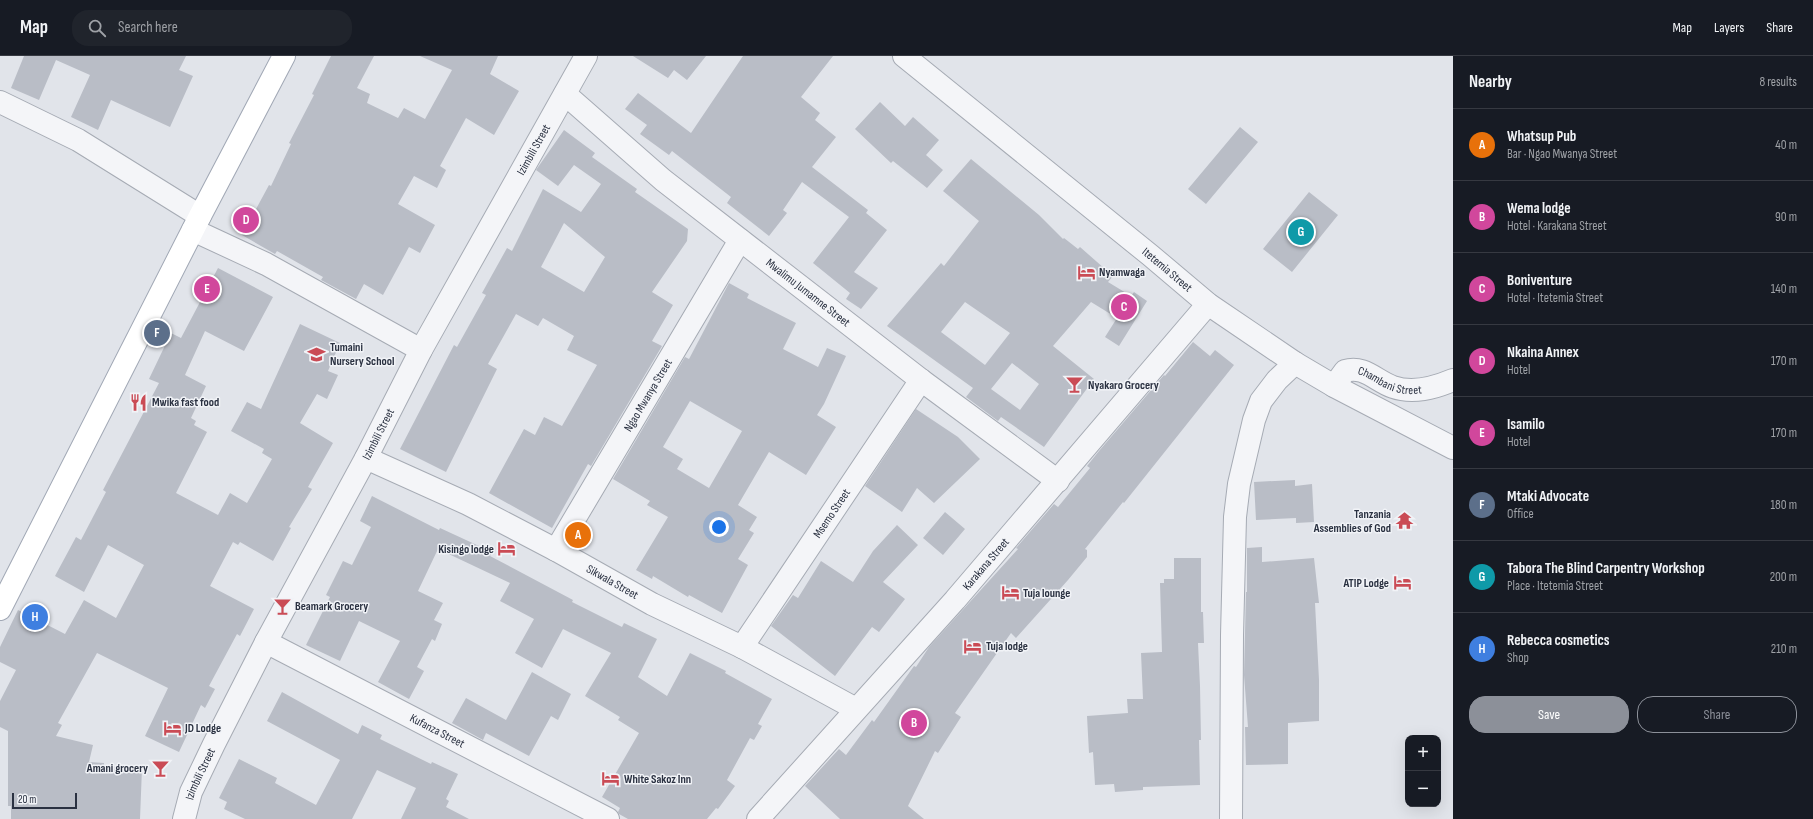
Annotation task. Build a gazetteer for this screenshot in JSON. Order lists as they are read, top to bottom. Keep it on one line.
{"streets":{"street":["Izimbili Street","Itetemia Street","Mwalimu Jumamne Street","Chambani Street","Ngao Mwanya Street","Msemo Street","Karakana Street","Sikwala Street","Kufanza Street"]},"crossings":[["Izimbili Street","Mwalimu Jumamne Street"],["Izimbili Street","Sikwala Street"],["Izimbili Street","Kufanza Street"],["Itetemia Street","Chambani Street"],["Itetemia Street","Karakana Street"],["Mwalimu Jumamne Street","Ngao Mwanya Street"],["Mwalimu Jumamne Street","Msemo Street"],["Mwalimu Jumamne Street","Karakana Street"],["Ngao Mwanya Street","Sikwala Street"],["Msemo Street","Sikwala Street"],["Karakana Street","Sikwala Street"]],"places":{"hotel":["Nyamwaga","Kisingo lodge","ATIP Lodge","Tuja lounge","Tuja lodge","JD Lodge","White Sakoz Inn"],"school or university":["Tumaini Nursery School"],"bar":["Nyakaro Grocery","Beamark Grocery","Amani grocery"],"restaurant":["Mwika fast food"],"temple":["Tanzania Assemblies of God"]},"scale_bar":"20 m","page":{"header":"Map","search":"Search here","nav":["Map","Layers","Share"],"heading":["Nearby","8 results"],"list":[{"mark":"A","name":"Whatsup Pub","note":"Bar · Ngao Mwanya Street","value":"40 m"},{"mark":"B","name":"Wema lodge","note":"Hotel · Karakana Street","value":"90 m"},{"mark":"C","name":"Boniventure","note":"Hotel · Itetemia Street","value":"140 m"},{"mark":"D","name":"Nkaina Annex","note":"Hotel","value":"170 m"},{"mark":"E","name":"Isamilo","note":"Hotel","value":"170 m"},{"mark":"F","name":"Mtaki Advocate","note":"Office","value":"180 m"},{"mark":"G","name":"Tabora The Blind Carpentry Workshop","note":"Place · Itetemia Street","value":"200 m"},{"mark":"H","name":"Rebecca cosmetics","note":"Shop","value":"210 m"}],"pins":["D","G","E","C","F","A","H","B"],"buttons":["Save","Share"],"map_buttons":["+","−"],"scale":"20 m"}}
